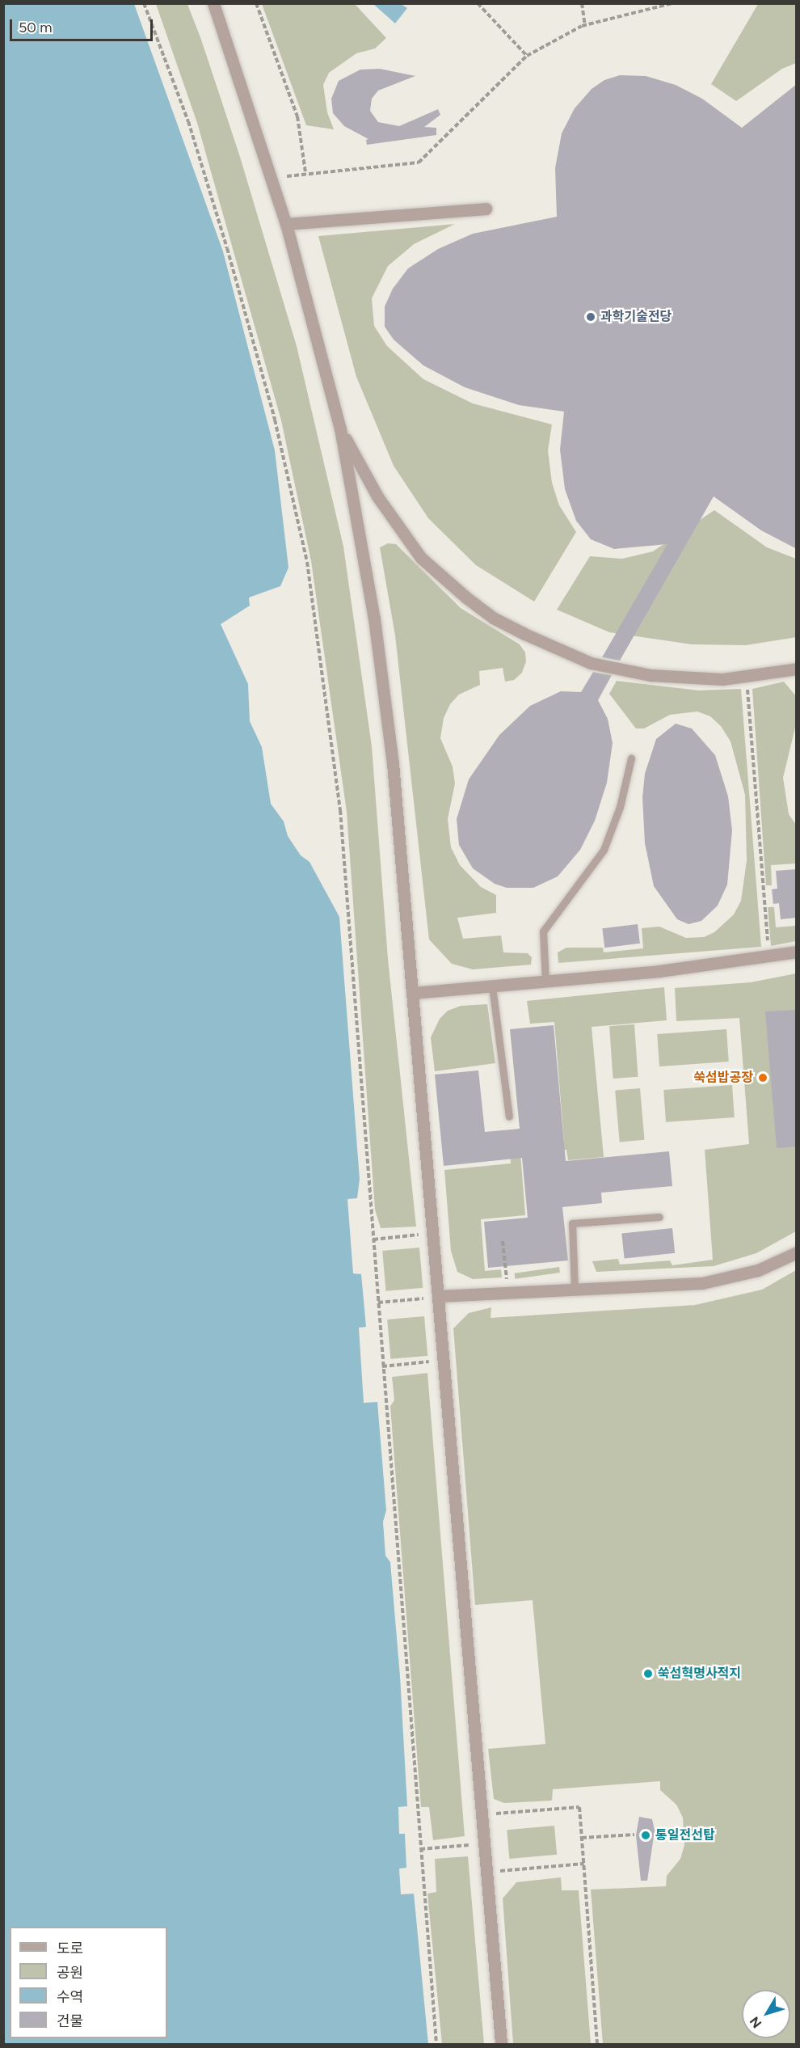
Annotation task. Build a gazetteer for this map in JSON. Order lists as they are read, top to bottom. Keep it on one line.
{"places":["과학기술전당","쑥섬밥공장","쑥섬혁명사적지","통일전선탑"],"legend":["도로","공원","수역","건물"],"scale_bar":"50 m","north":"bottom left"}
